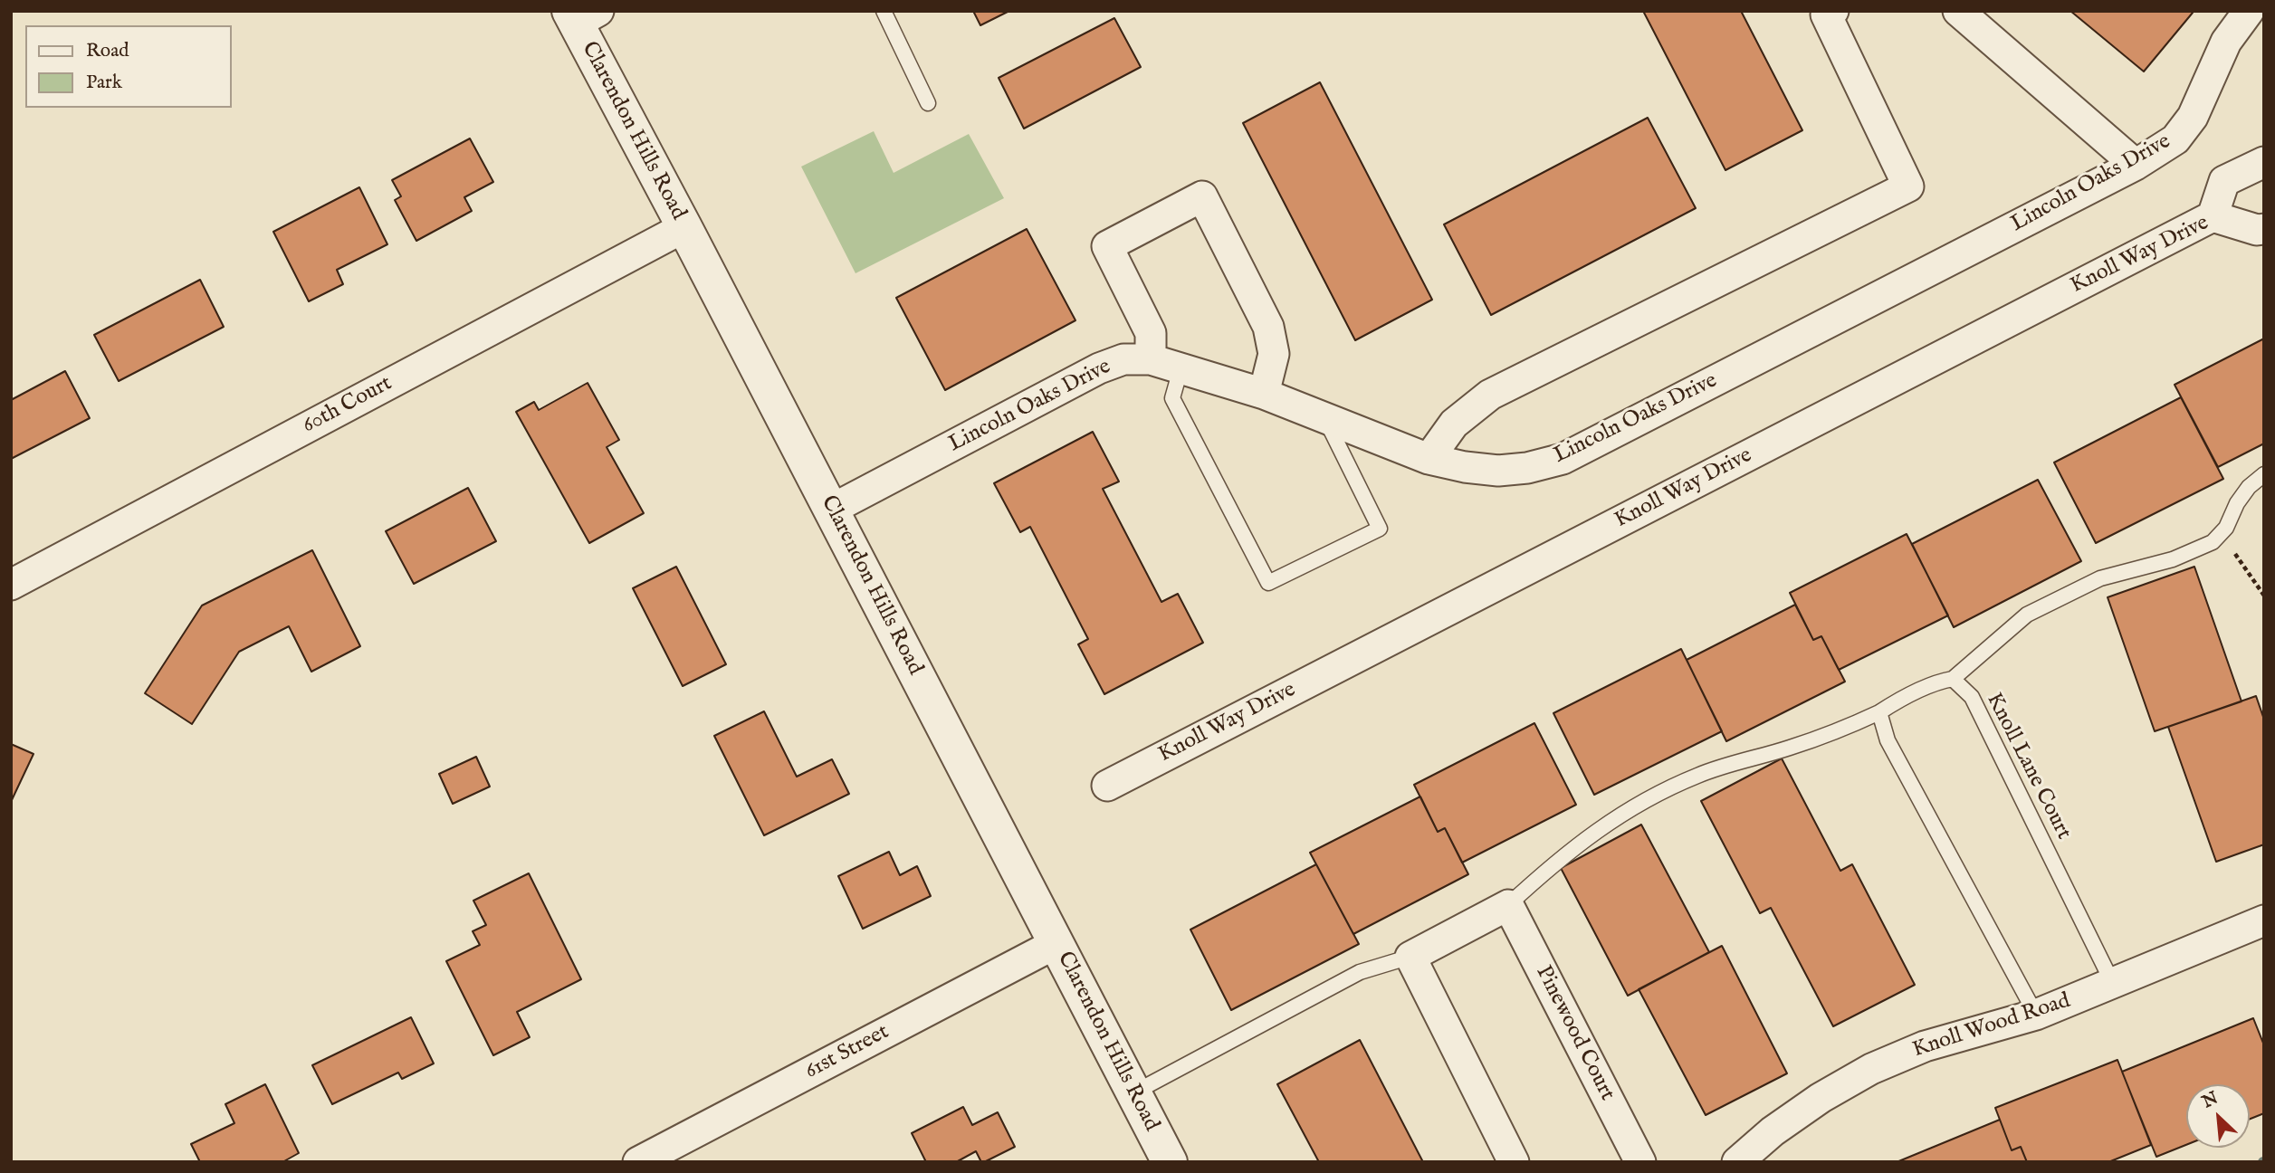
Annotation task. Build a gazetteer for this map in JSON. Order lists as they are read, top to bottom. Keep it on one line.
{"streets":{"street":["Clarendon Hills Road","Lincoln Oaks Drive","Knoll Way Drive","60th Court","Knoll Wood Road","Pinewood Court","61st Street"],"lane":["Knoll Lane Court"]},"crossings":[["Clarendon Hills Road","Lincoln Oaks Drive"],["Clarendon Hills Road","60th Court"],["Clarendon Hills Road","61st Street"],["Knoll Lane Court","Knoll Wood Road"]],"legend":["Road","Park"],"north":"top left"}
